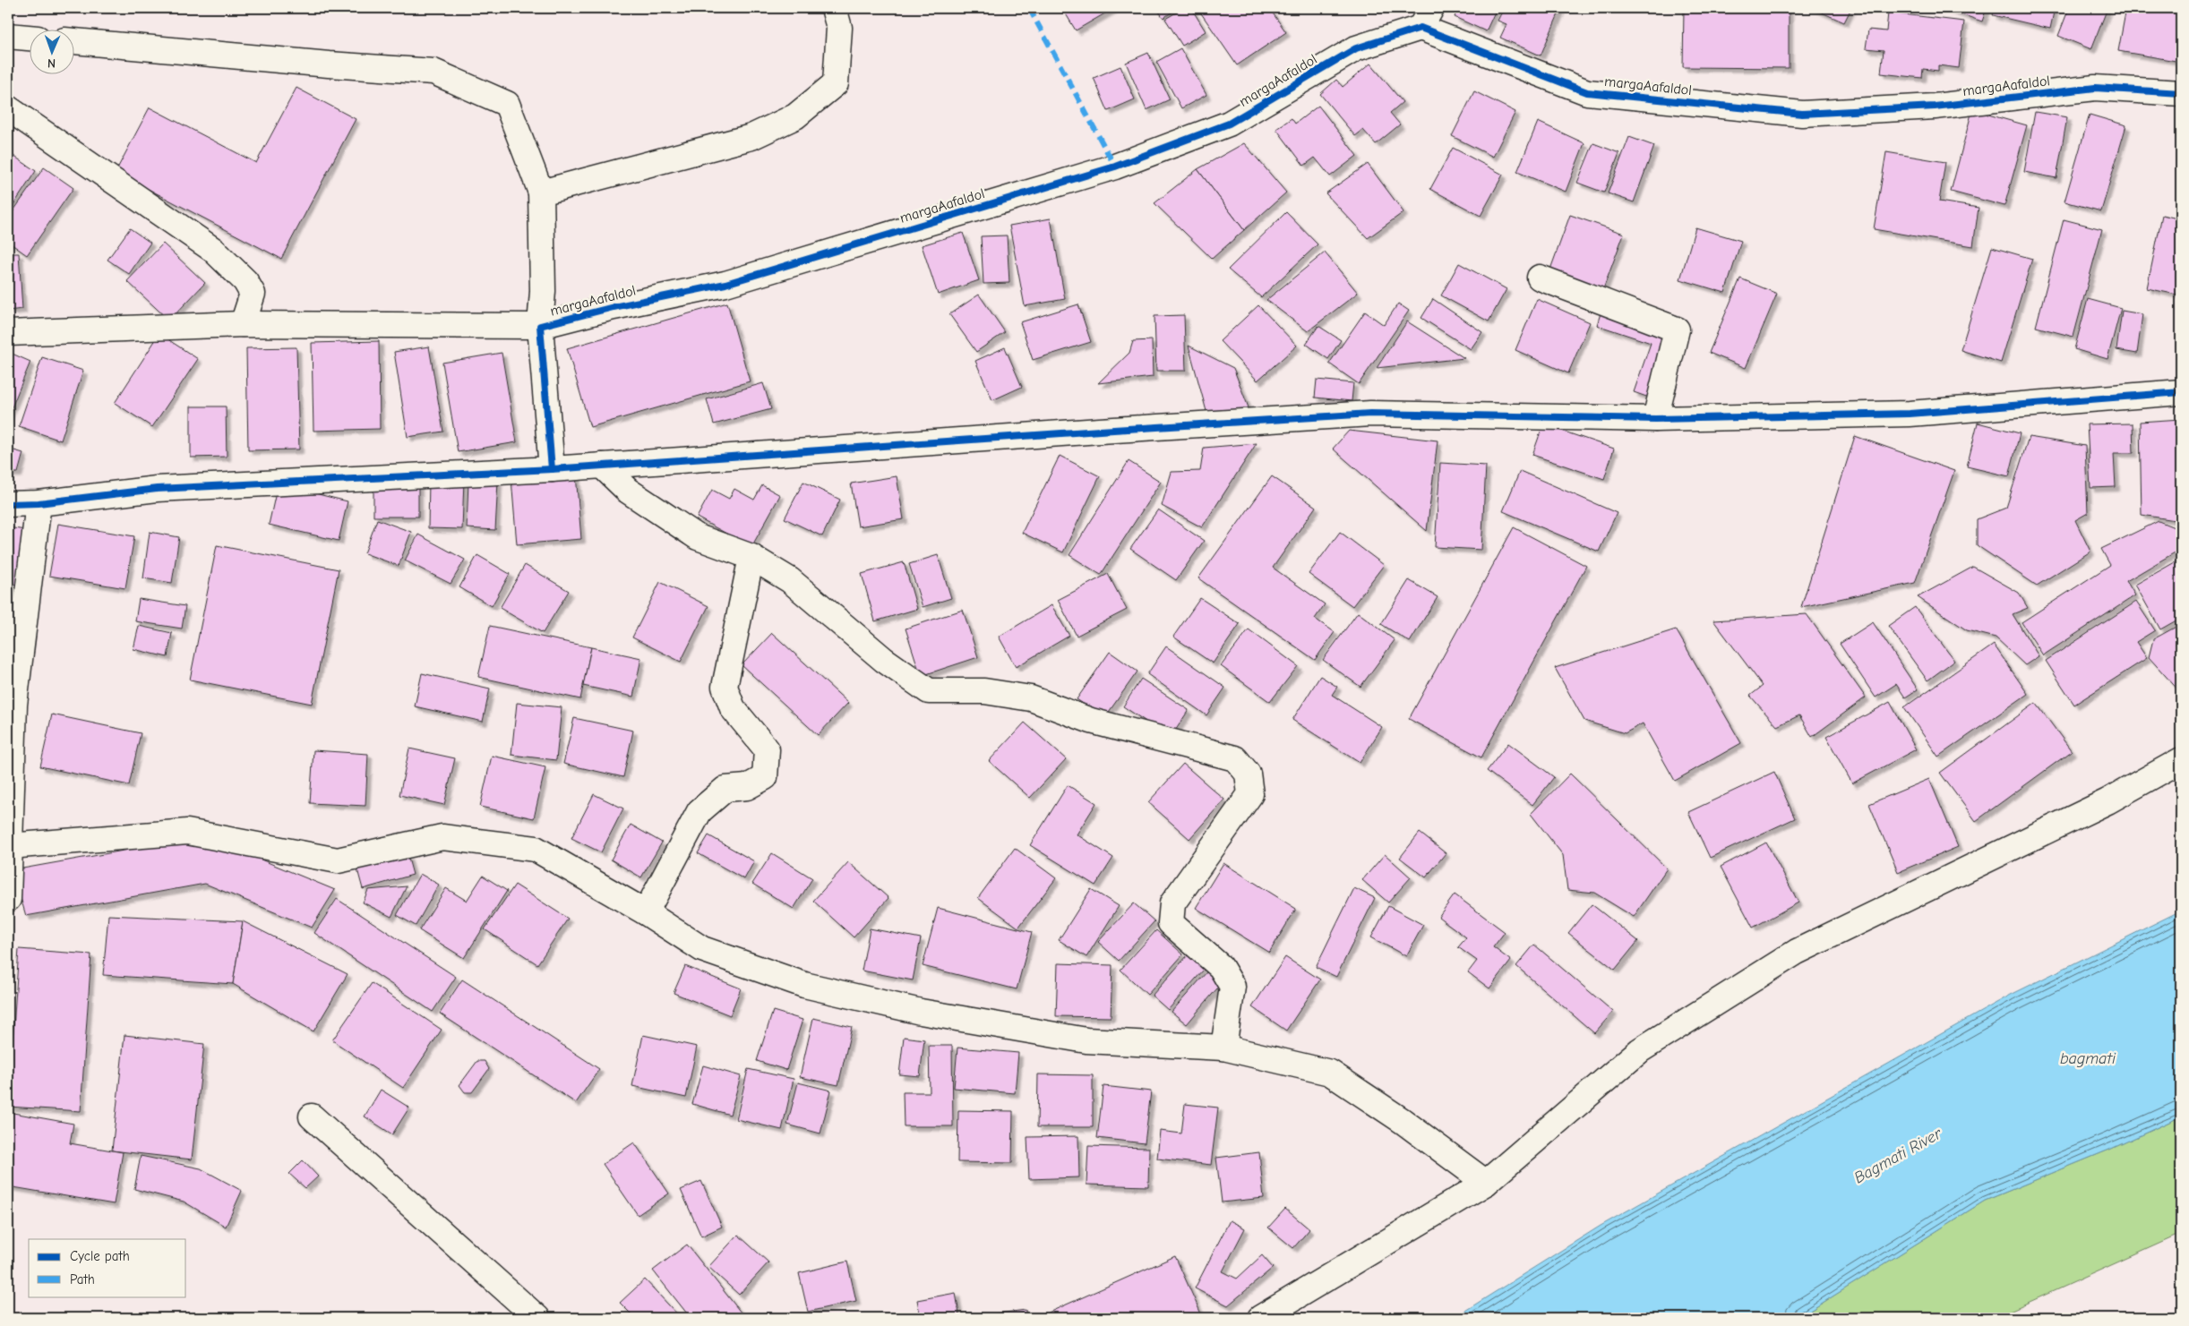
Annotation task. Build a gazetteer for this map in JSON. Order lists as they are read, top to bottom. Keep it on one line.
{"streets":{"street":["margaAafaldol"]},"water":["bagmati","Bagmati River"],"legend":["Cycle path","Path"],"north":"bottom"}
